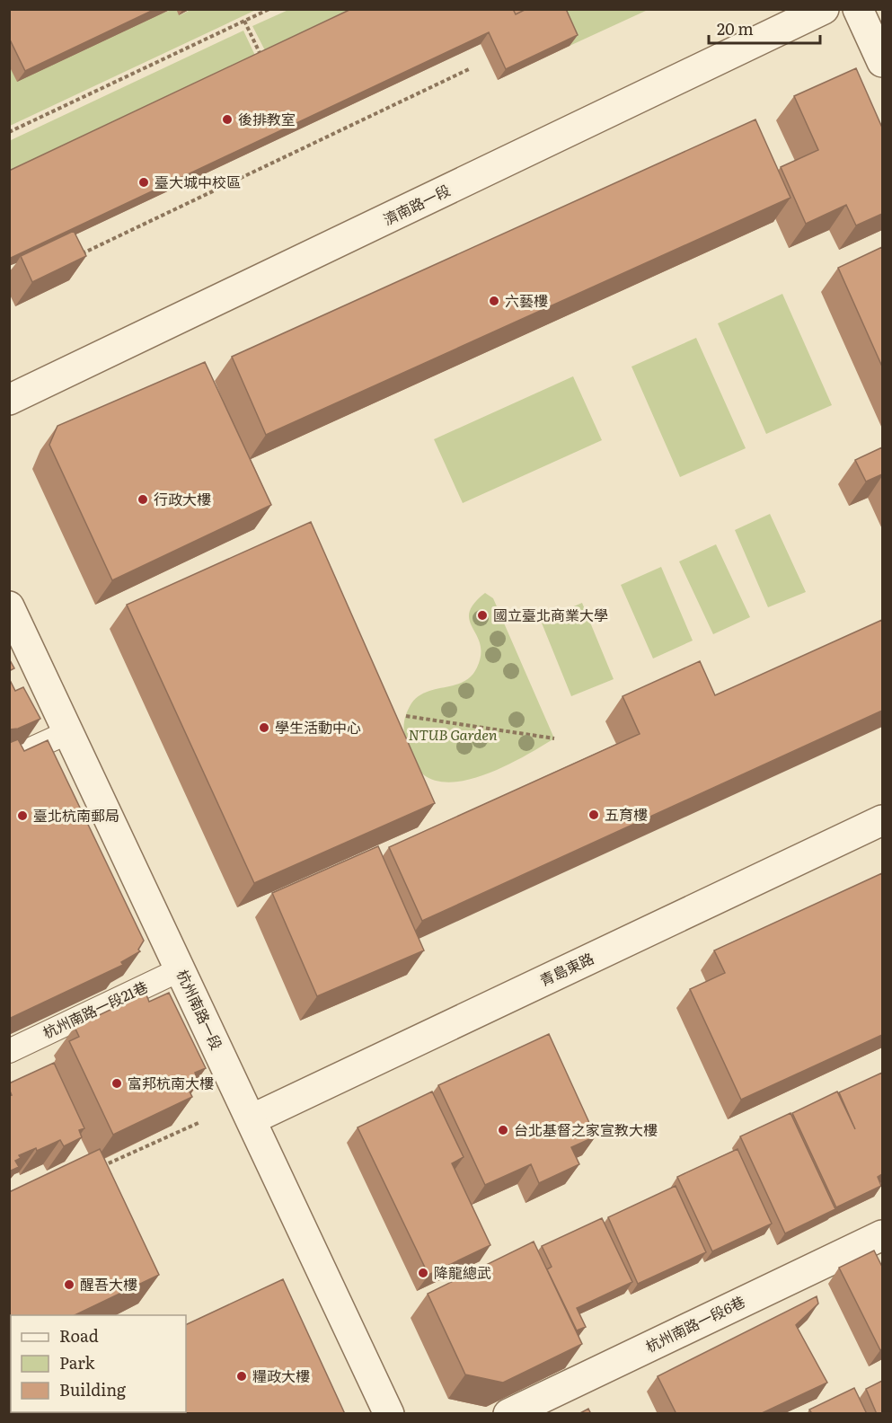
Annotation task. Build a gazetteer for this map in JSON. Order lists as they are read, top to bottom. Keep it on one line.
{"streets":{"street":["濟南路一段","青島東路","杭州南路一段","杭州南路一段6巷"],"lane":["杭州南路一段21巷"]},"crossings":[["青島東路","杭州南路一段"],["杭州南路一段21巷","杭州南路一段"]],"parks":["NTUB Garden"],"places":["後排教室","臺大城中校區","六藝樓","行政大樓","國立臺北商業大學","學生活動中心","五育樓","臺北杭南郵局","富邦杭南大樓","台北基督之家宣教大樓","降龍總武","醒吾大樓","糧政大樓"],"legend":["Road","Park","Building"],"scale_bar":"20 m"}
